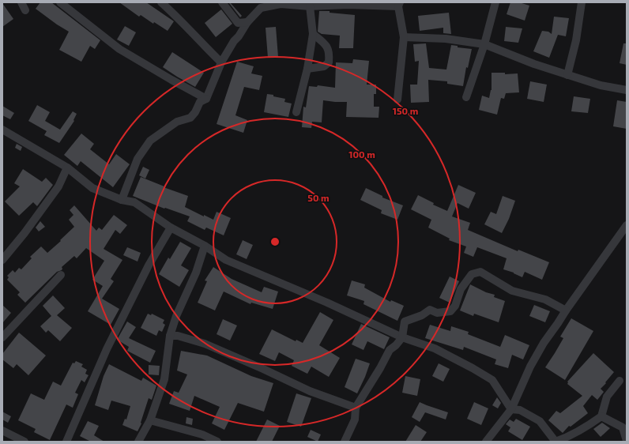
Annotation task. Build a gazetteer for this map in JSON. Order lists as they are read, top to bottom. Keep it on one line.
{"rings":["150 m","100 m","50 m"]}
